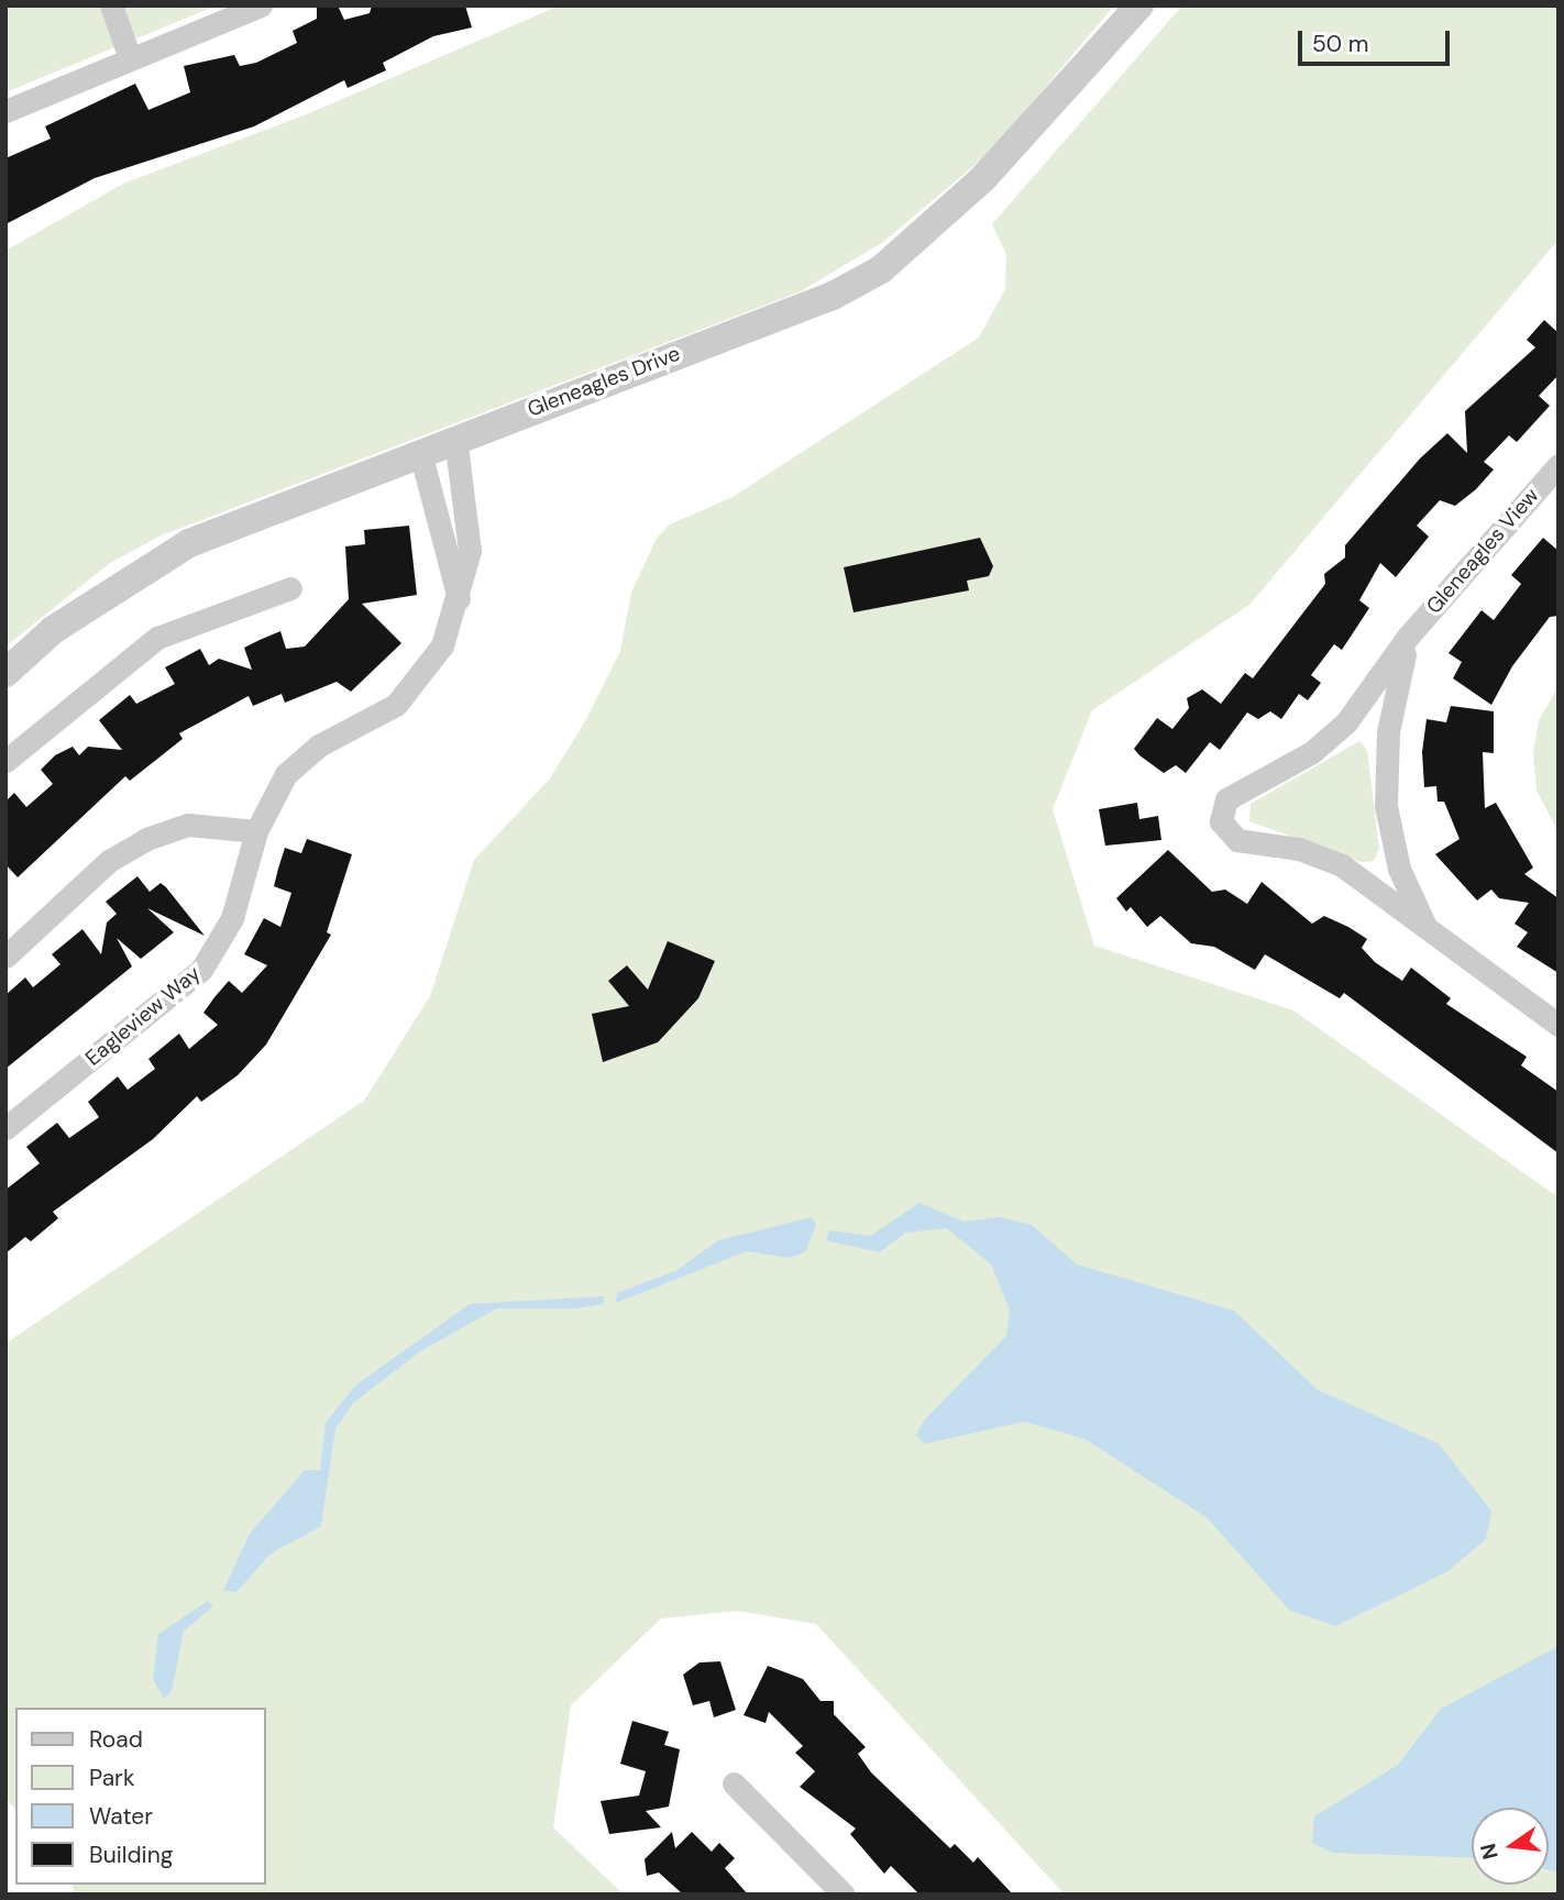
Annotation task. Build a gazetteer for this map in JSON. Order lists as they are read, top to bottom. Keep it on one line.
{"streets":{"street":["Gleneagles Drive","Gleneagles View","Eagleview Way"]},"crossings":[["Gleneagles Drive","Eagleview Way"]],"legend":["Road","Park","Water","Building"],"scale_bar":"50 m","north":"left"}
